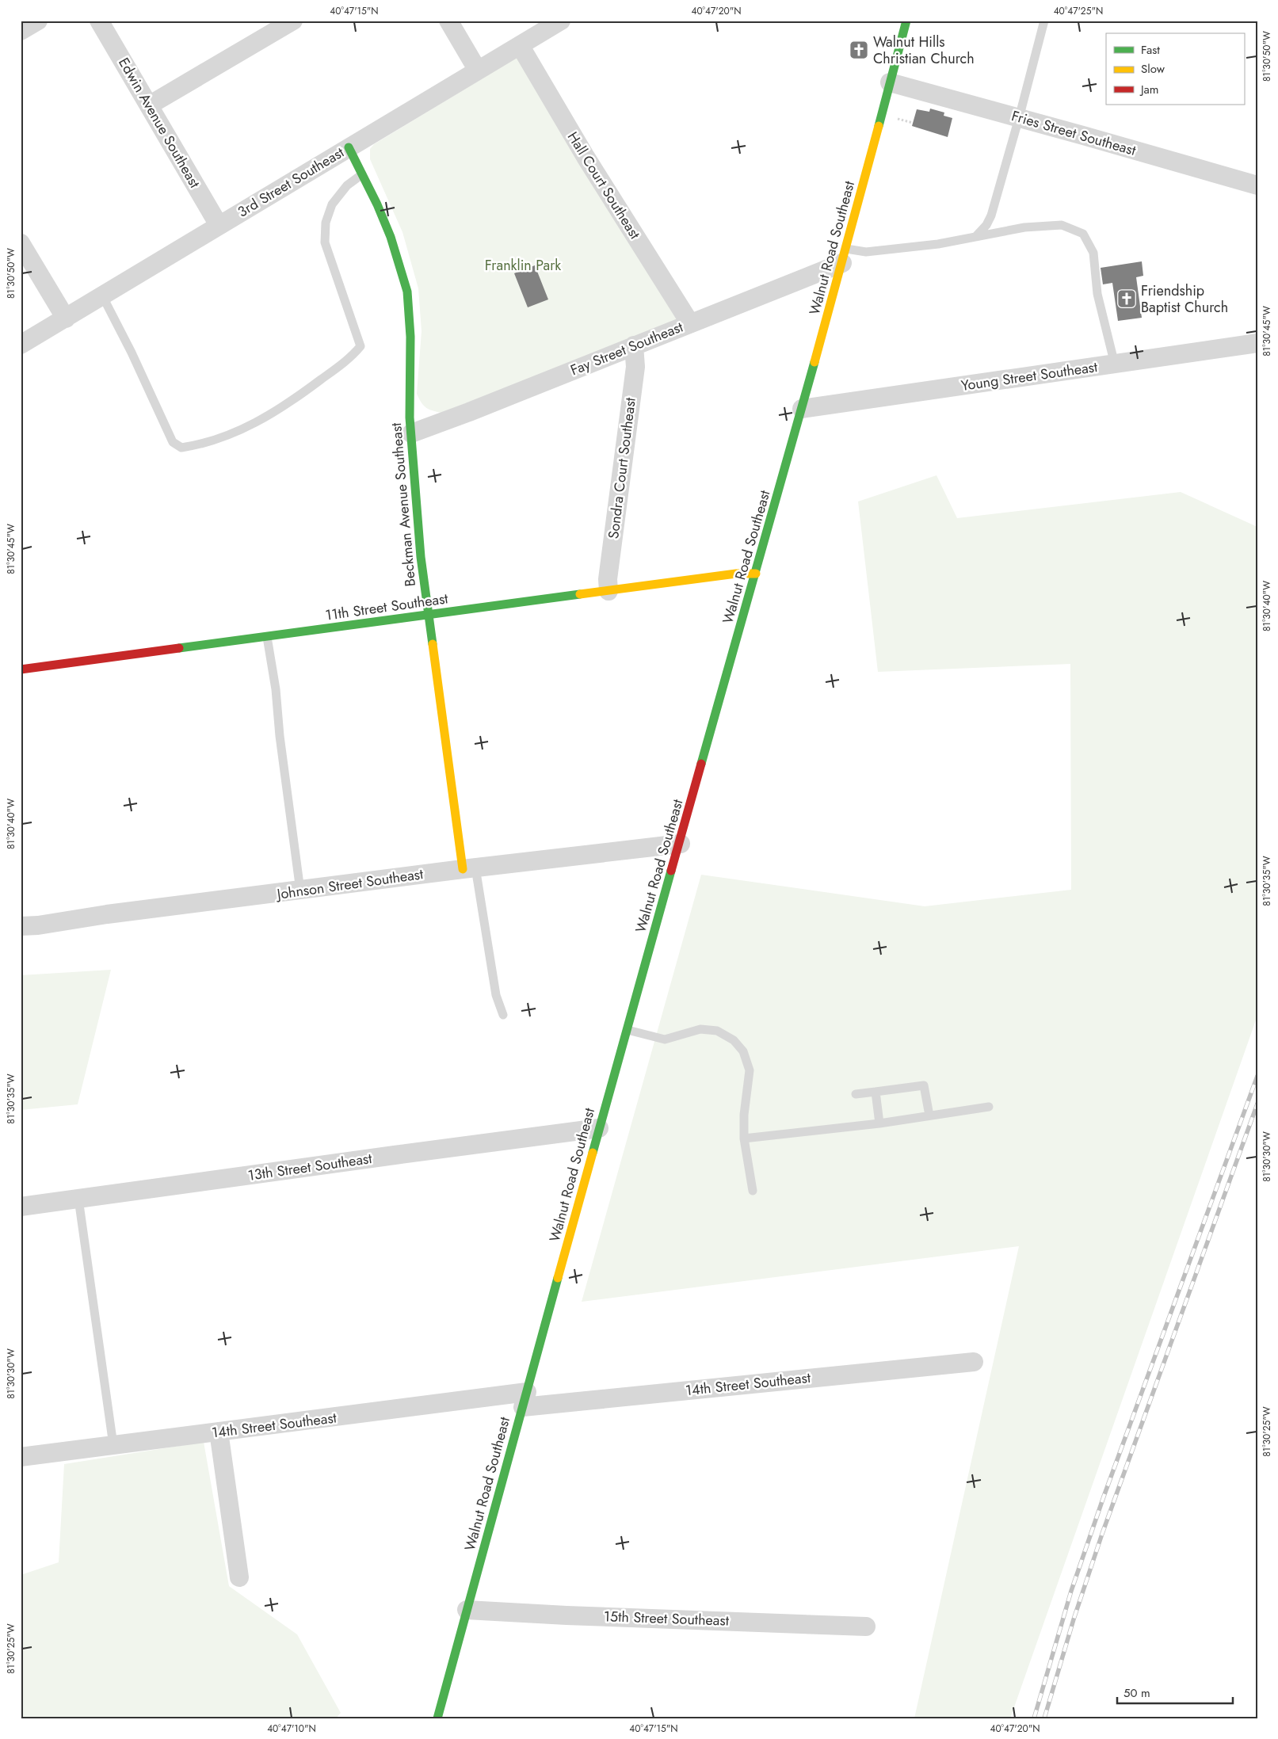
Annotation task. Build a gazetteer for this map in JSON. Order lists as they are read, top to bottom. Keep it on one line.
{"streets":{"main road":["Walnut Road Southeast","Beckman Avenue Southeast","11th Street Southeast"],"street":["Edwin Avenue Southeast","Fries Street Southeast","3rd Street Southeast","Hall Court Southeast","Fay Street Southeast","Young Street Southeast","Sondra Court Southeast","Johnson Street Southeast","13th Street Southeast","14th Street Southeast","15th Street Southeast"]},"crossings":[["Edwin Avenue Southeast","3rd Street Southeast"],["Fries Street Southeast","Walnut Road Southeast"],["3rd Street Southeast","Hall Court Southeast"],["3rd Street Southeast","Beckman Avenue Southeast"],["Hall Court Southeast","Fay Street Southeast"],["Walnut Road Southeast","Fay Street Southeast"],["Walnut Road Southeast","Young Street Southeast"],["Walnut Road Southeast","11th Street Southeast"],["Walnut Road Southeast","Johnson Street Southeast"],["Walnut Road Southeast","13th Street Southeast"],["Walnut Road Southeast","14th Street Southeast"],["Walnut Road Southeast","15th Street Southeast"],["Fay Street Southeast","Sondra Court Southeast"],["Fay Street Southeast","Beckman Avenue Southeast"],["Sondra Court Southeast","11th Street Southeast"],["Beckman Avenue Southeast","11th Street Southeast"],["Beckman Avenue Southeast","Johnson Street Southeast"]],"parks":["Franklin Park"],"places":{"church":["Walnut Hills Christian Church","Friendship Baptist Church"]},"legend":["Fast","Slow","Jam"],"scale_bar":"50 m","coordinates":["40°47'15\"N","40°47'20\"N","40°47'25\"N","81°30'50\"W","81°30'45\"W","81°30'40\"W","81°30'35\"W","81°30'30\"W","81°30'25\"W","40°47'10\"N"]}
